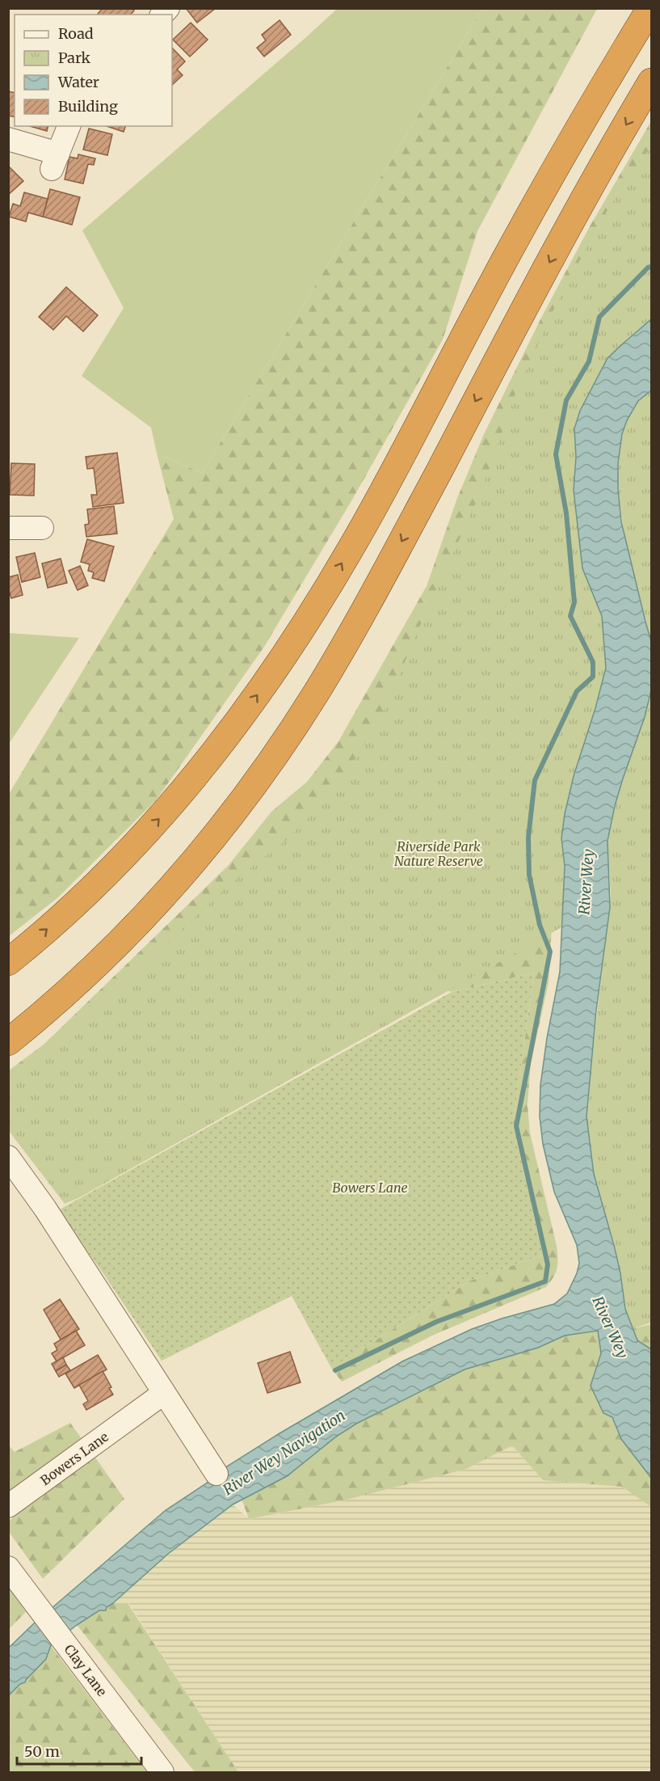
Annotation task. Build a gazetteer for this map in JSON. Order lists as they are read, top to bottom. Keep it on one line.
{"streets":{"street":["Bowers Lane","Clay Lane"]},"water":["River Wey","River Wey Navigation"],"parks":["Riverside Park Nature Reserve","Bowers Lane"],"legend":["Road","Park","Water","Building"],"scale_bar":"50 m"}
